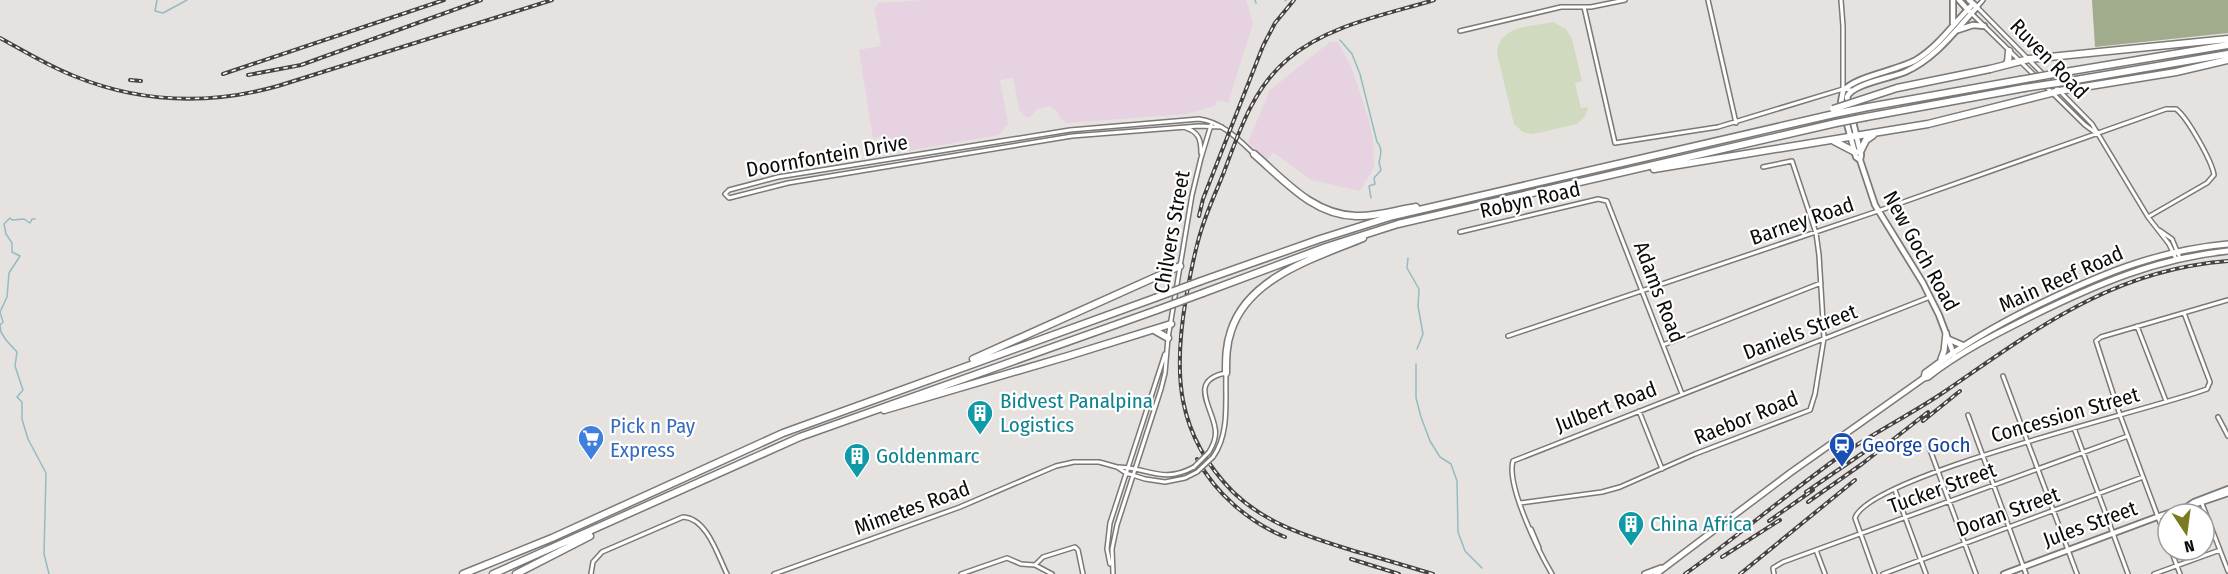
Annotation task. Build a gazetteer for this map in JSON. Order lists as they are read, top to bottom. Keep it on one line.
{"streets":{"main road":["New Goch Road","Main Reef Road","Jules Street"],"street":["Ruven Road","Doornfontein Drive","Robyn Road","Barney Road","Chilvers Street","Adams Road","Daniels Street","Julbert Road","Concession Street","Raebor Road","Tucker Street","Mimetes Road","Doran Street"]},"crossings":[["Ruven Road","Barney Road"],["Ruven Road","Main Reef Road"],["Doornfontein Drive","Chilvers Street"],["Robyn Road","Adams Road"],["Barney Road","New Goch Road"],["Barney Road","Adams Road"],["Barney Road","Raebor Road"],["Chilvers Street","Mimetes Road"],["New Goch Road","Main Reef Road"],["New Goch Road","Daniels Street"],["Adams Road","Daniels Street"],["Adams Road","Julbert Road"],["Daniels Street","Julbert Road"],["Daniels Street","Raebor Road"],["Julbert Road","Raebor Road"],["Concession Street","Tucker Street"]],"places":{"building":["Bidvest Panalpina Logistics","Goldenmarc","China Africa"],"supermarket":["Pick n Pay Express"],"station":["George Goch"]},"north":"bottom"}
